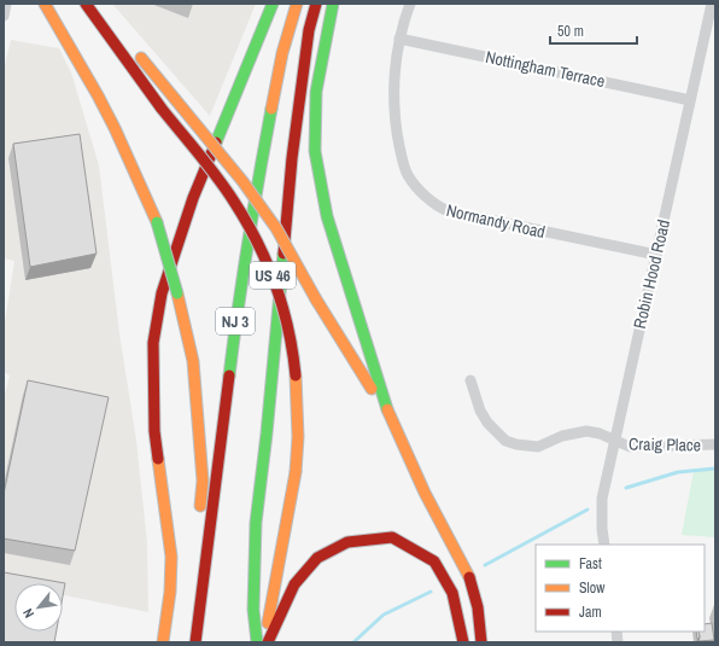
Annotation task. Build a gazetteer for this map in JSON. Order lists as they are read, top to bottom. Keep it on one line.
{"streets":{"highway":["US 46","NJ 3"],"street":["Nottingham Terrace","Normandy Road","Robin Hood Road","Craig Place"]},"crossings":[["Nottingham Terrace","Normandy Road"],["Nottingham Terrace","Robin Hood Road"],["Normandy Road","Robin Hood Road"],["Robin Hood Road","Craig Place"]],"legend":["Fast","Slow","Jam"],"scale_bar":"50 m","north":"bottom left"}
